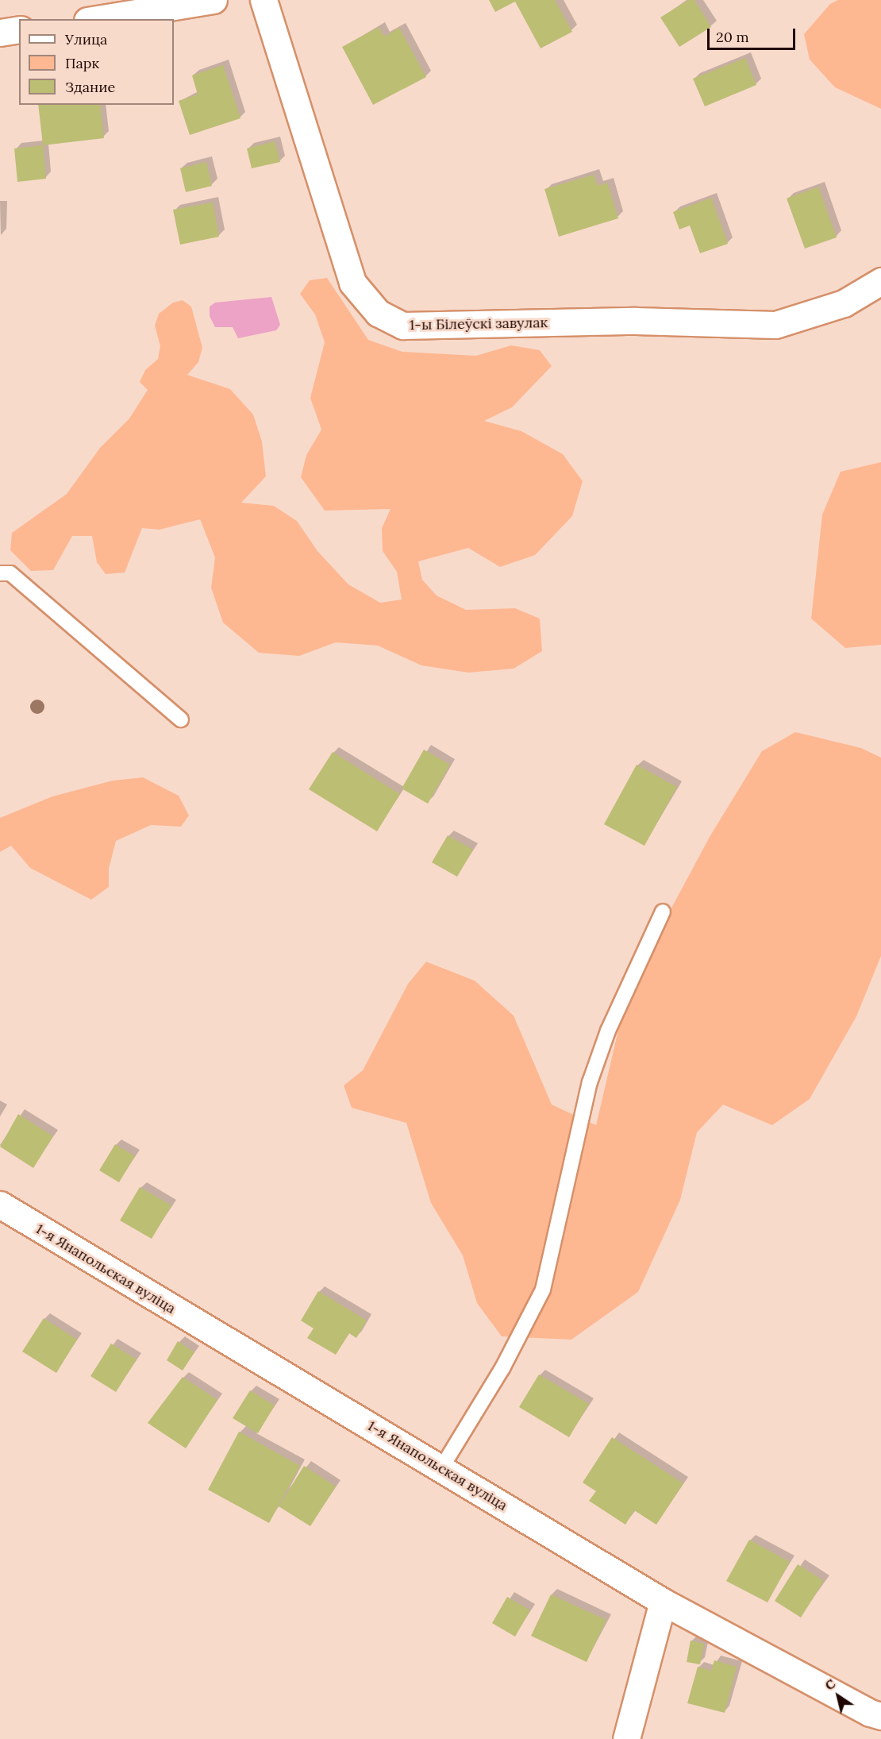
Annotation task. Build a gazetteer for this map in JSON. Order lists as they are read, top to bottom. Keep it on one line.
{"streets":{"street":["1-ы Білеўскі завулак","1-я Янапольская вуліца"]},"legend":["Улица","Парк","Здание"],"scale_bar":"20 m","north":"top left"}
